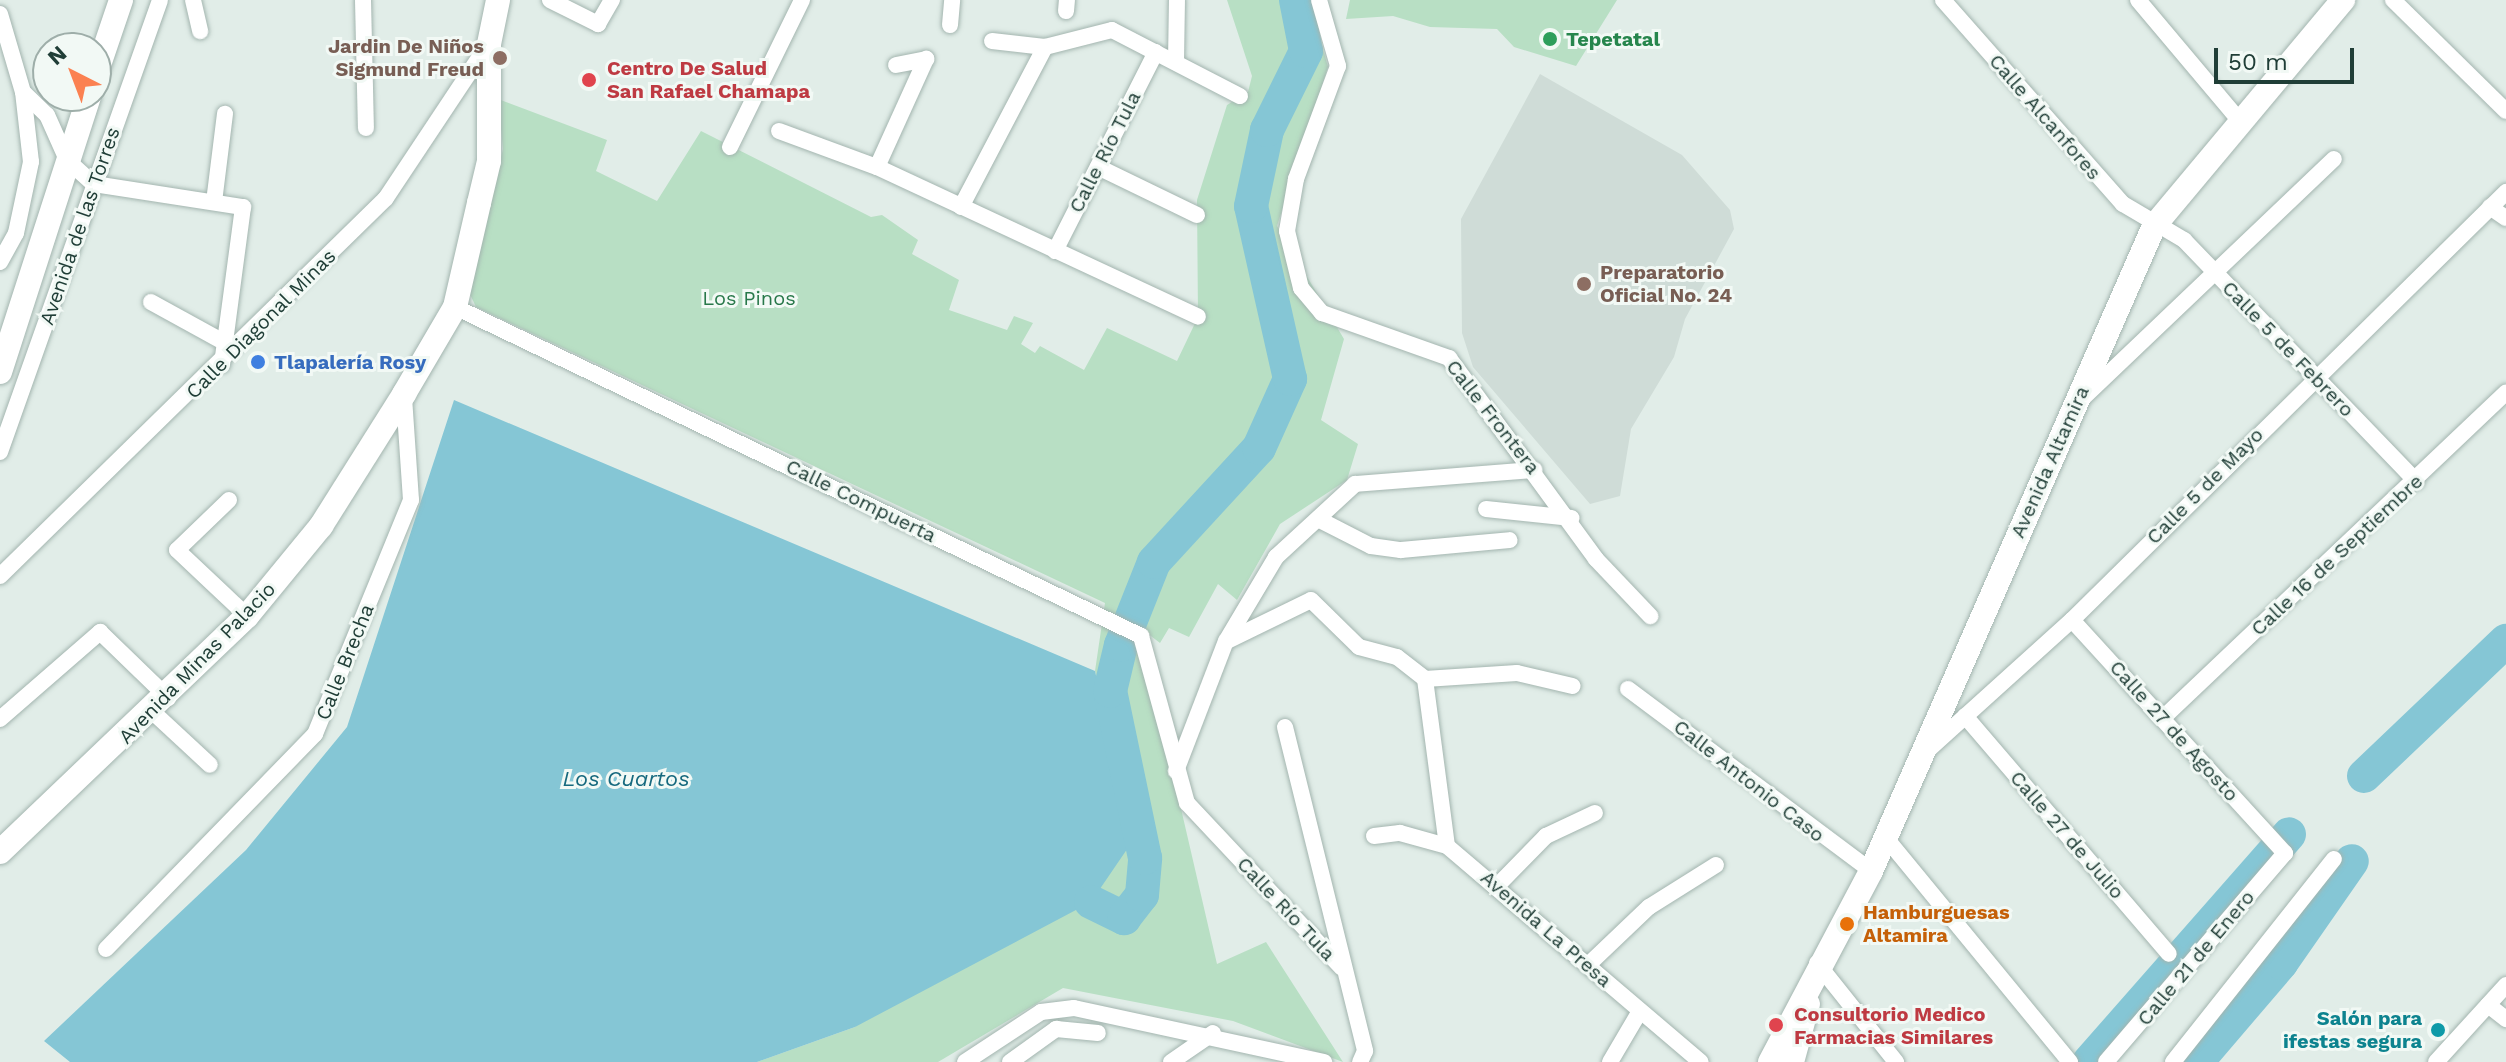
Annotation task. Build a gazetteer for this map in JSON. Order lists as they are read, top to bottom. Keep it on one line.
{"streets":{"main road":["Avenida Altamira","Avenida Minas Palacio"],"street":["Calle Alcanfores","Calle Río Tula","Avenida de las Torres","Calle Diagonal Minas","Calle 5 de Febrero","Calle Frontera","Calle 5 de Mayo","Calle Compuerta","Calle 16 de Septiembre","Calle Brecha","Calle 27 de Agosto","Calle Antonio Caso","Calle 27 de Julio","Avenida La Presa","Calle 21 de Enero"]},"crossings":[["Calle Alcanfores","Calle 5 de Febrero"],["Calle Alcanfores","Avenida Altamira"],["Calle Río Tula","Calle Compuerta"],["Calle Diagonal Minas","Avenida Minas Palacio"],["Calle 5 de Febrero","Avenida Altamira"],["Calle 5 de Febrero","Calle 5 de Mayo"],["Calle 5 de Febrero","Calle 16 de Septiembre"],["Avenida Altamira","Calle 5 de Mayo"],["Avenida Altamira","Calle Antonio Caso"],["Calle 5 de Mayo","Calle 27 de Agosto"],["Calle 5 de Mayo","Calle 27 de Julio"],["Calle Compuerta","Avenida Minas Palacio"],["Calle 16 de Septiembre","Calle 27 de Agosto"],["Calle Brecha","Avenida Minas Palacio"],["Calle 27 de Agosto","Calle 21 de Enero"]],"water":["Los Cuartos"],"parks":["Los Pinos"],"places":["Tepetatal","Jardin De Niños Sigmund Freud","Centro De Salud San Rafael Chamapa","Preparatorio Oficial No. 24","Tlapalería Rosy","Hamburguesas Altamira","Consultorio Medico Farmacias Similares","Salón para ifestas segura"],"scale_bar":"50 m","north":"top left"}
